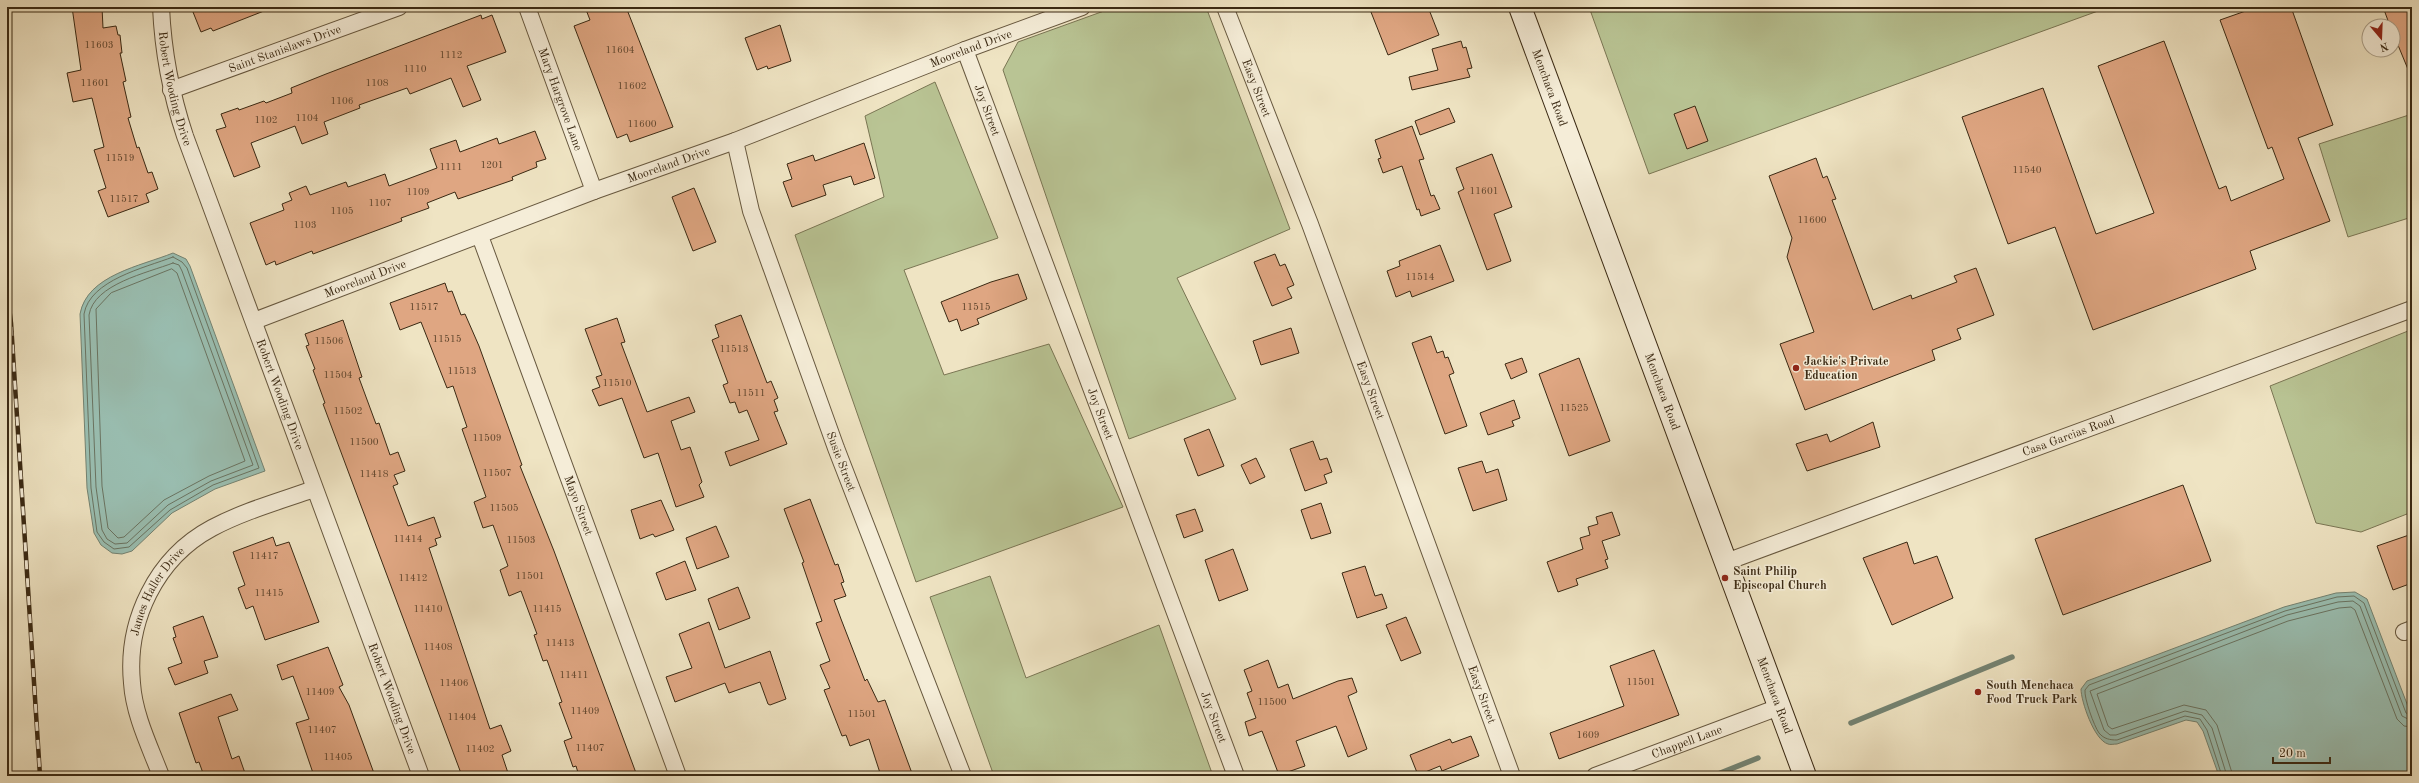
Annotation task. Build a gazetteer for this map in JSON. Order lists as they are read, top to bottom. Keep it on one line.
{"streets":{"main road":["Menchaca Road"],"street":["Saint Stanislaws Drive","Mooreland Drive","Robert Wooding Drive","Easy Street","Mary Hargrove Lane","Joy Street","Casa Garcias Road","Susie Street","Mayo Street","James Haller Drive","Chappell Lane"]},"crossings":[["Saint Stanislaws Drive","Robert Wooding Drive"],["Mooreland Drive","Robert Wooding Drive"],["Mooreland Drive","Mary Hargrove Lane"],["Mooreland Drive","Joy Street"],["Mooreland Drive","Susie Street"],["Mooreland Drive","Mayo Street"],["Robert Wooding Drive","James Haller Drive"],["Menchaca Road","Casa Garcias Road"],["Menchaca Road","Chappell Lane"]],"places":["Jackie's Private Education","Saint Philip Episcopal Church","South Menchaca Food Truck Park"],"house_numbers":["11603","11604","1112","1110","11601","1108","11602","1106","1104","1102","11600","11519","1201","1111","11540","11601","1109","11517","1107","1105","11600","1103","11514","11517","11515","11515","11506","11513","11513","11504","11510","11511","11525","11502","11509","11500","11507","11418","11505","11414","11503","11417","11501","11412","11415","11410","11415","11413","11408","11411","11501","11406","11409","11500","11409","11501","11404","11407","1609","11407","11402","11405"],"scale_bar":"20 m","north":"bottom"}
